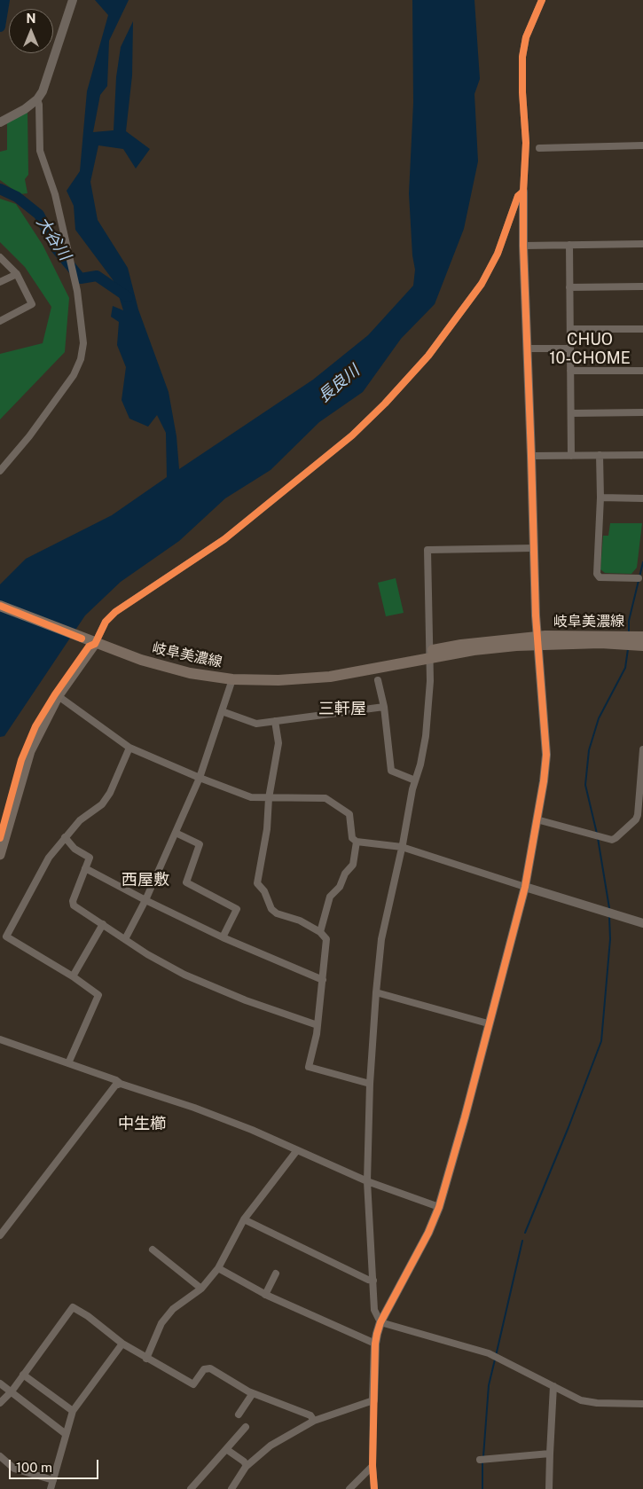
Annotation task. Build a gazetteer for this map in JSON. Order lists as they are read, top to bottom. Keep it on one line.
{"streets":{"main road":["岐阜美濃線"]},"districts":["CHUO 10-CHOME","三軒屋","西屋敷","中生櫛"],"water":["大谷川","長良川"],"scale_bar":"100 m","north":"top"}
